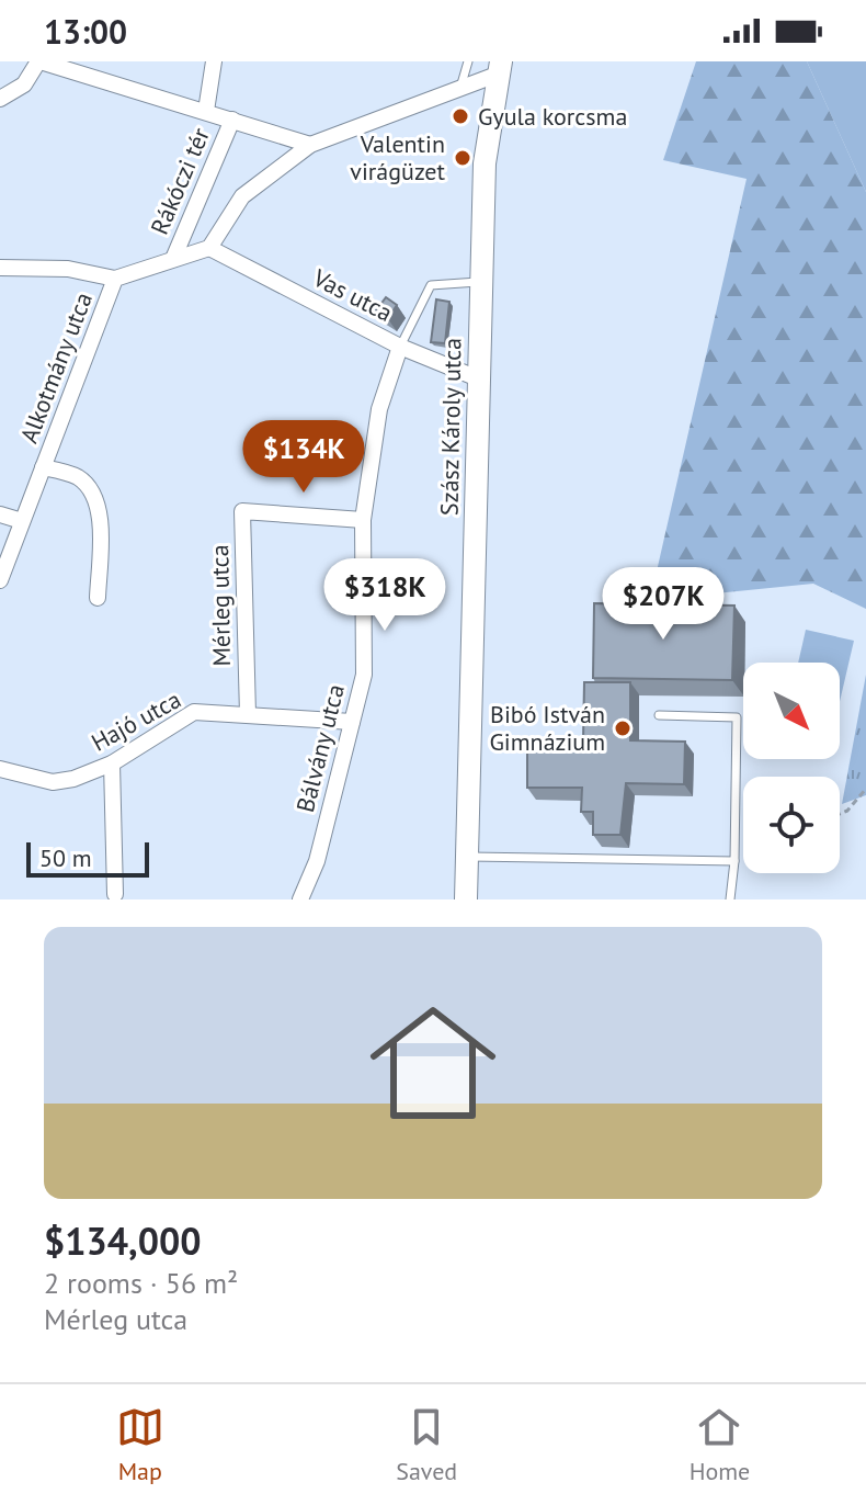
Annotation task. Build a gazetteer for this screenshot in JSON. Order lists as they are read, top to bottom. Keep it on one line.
{"streets":{"main road":["Szász Károly utca"],"street":["Rákóczi tér","Vas utca","Alkotmány utca","Mérleg utca","Hajó utca","Bálvány utca"]},"crossings":[["Rákóczi tér","Vas utca"],["Rákóczi tér","Alkotmány utca"],["Vas utca","Szász Károly utca"],["Vas utca","Bálvány utca"],["Mérleg utca","Hajó utca"],["Mérleg utca","Bálvány utca"],["Hajó utca","Bálvány utca"]],"places":["Gyula korcsma","Valentin virágüzet","Bibó István Gimnázium"],"scale_bar":"50 m","north":"bottom right","page":{"status":"13:00","price":["$134K","$318K","$207K"],"scale":"50 m","list":[{"name":"$134,000","note":"2 rooms · 56 m² · Mérleg utca"}],"tabs":["Map","Saved","Home"]}}
